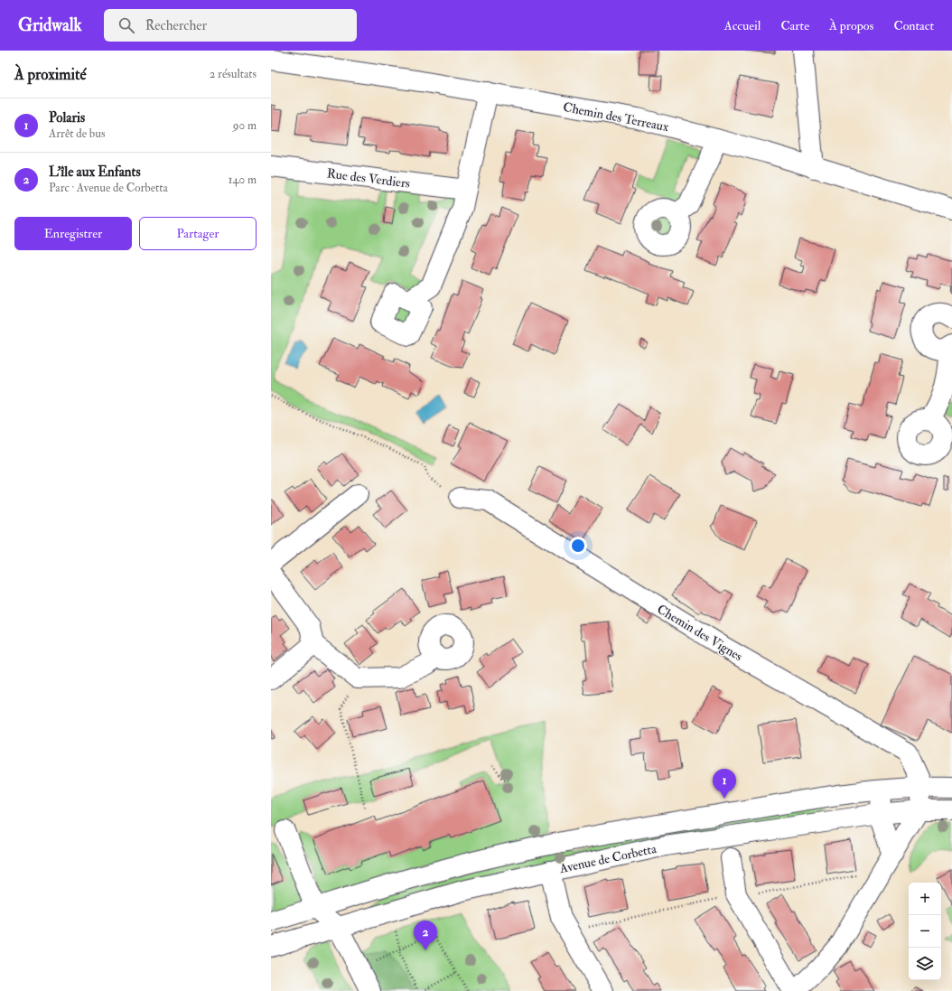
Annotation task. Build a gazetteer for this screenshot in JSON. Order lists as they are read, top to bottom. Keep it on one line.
{"streets":{"street":["Chemin des Terreaux","Rue des Verdiers","Chemin des Vignes","Avenue de Corbetta"]},"crossings":[["Chemin des Vignes","Avenue de Corbetta"]],"page":{"header":"Gridwalk","search":"Rechercher","nav":["Accueil","Carte","À propos","Contact"],"heading":["À proximité","2 résultats"],"list":[{"mark":"1","name":"Polaris","note":"Arrêt de bus","value":"90 m"},{"mark":"2","name":"L'île aux Enfants","note":"Parc · Avenue de Corbetta","value":"140 m"}],"buttons":["Enregistrer","Partager"],"pins":["1","2"],"map_buttons":["+","−"]}}
